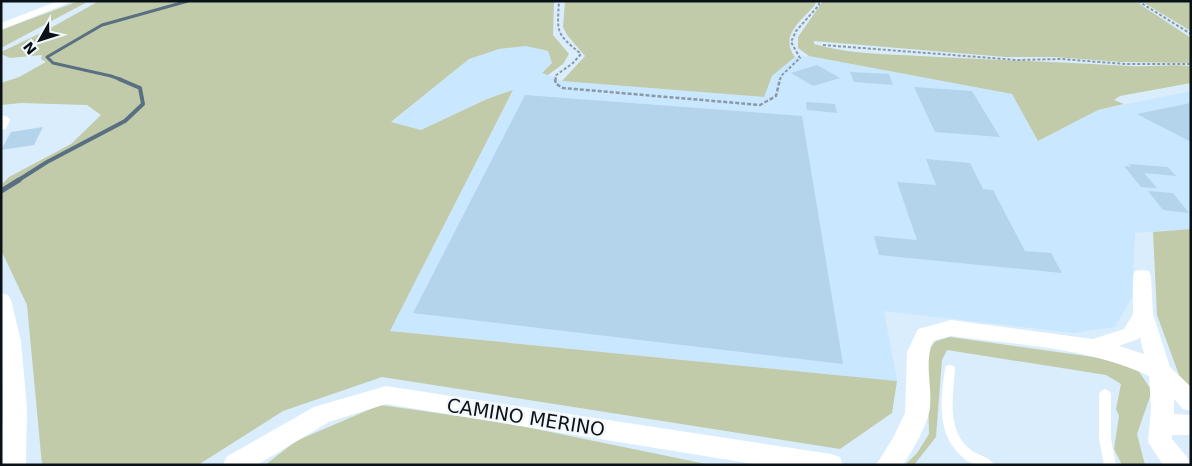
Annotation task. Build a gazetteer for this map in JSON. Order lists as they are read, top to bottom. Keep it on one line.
{"streets":{"street":["CAMINO MERINO"]},"north":"bottom left"}
